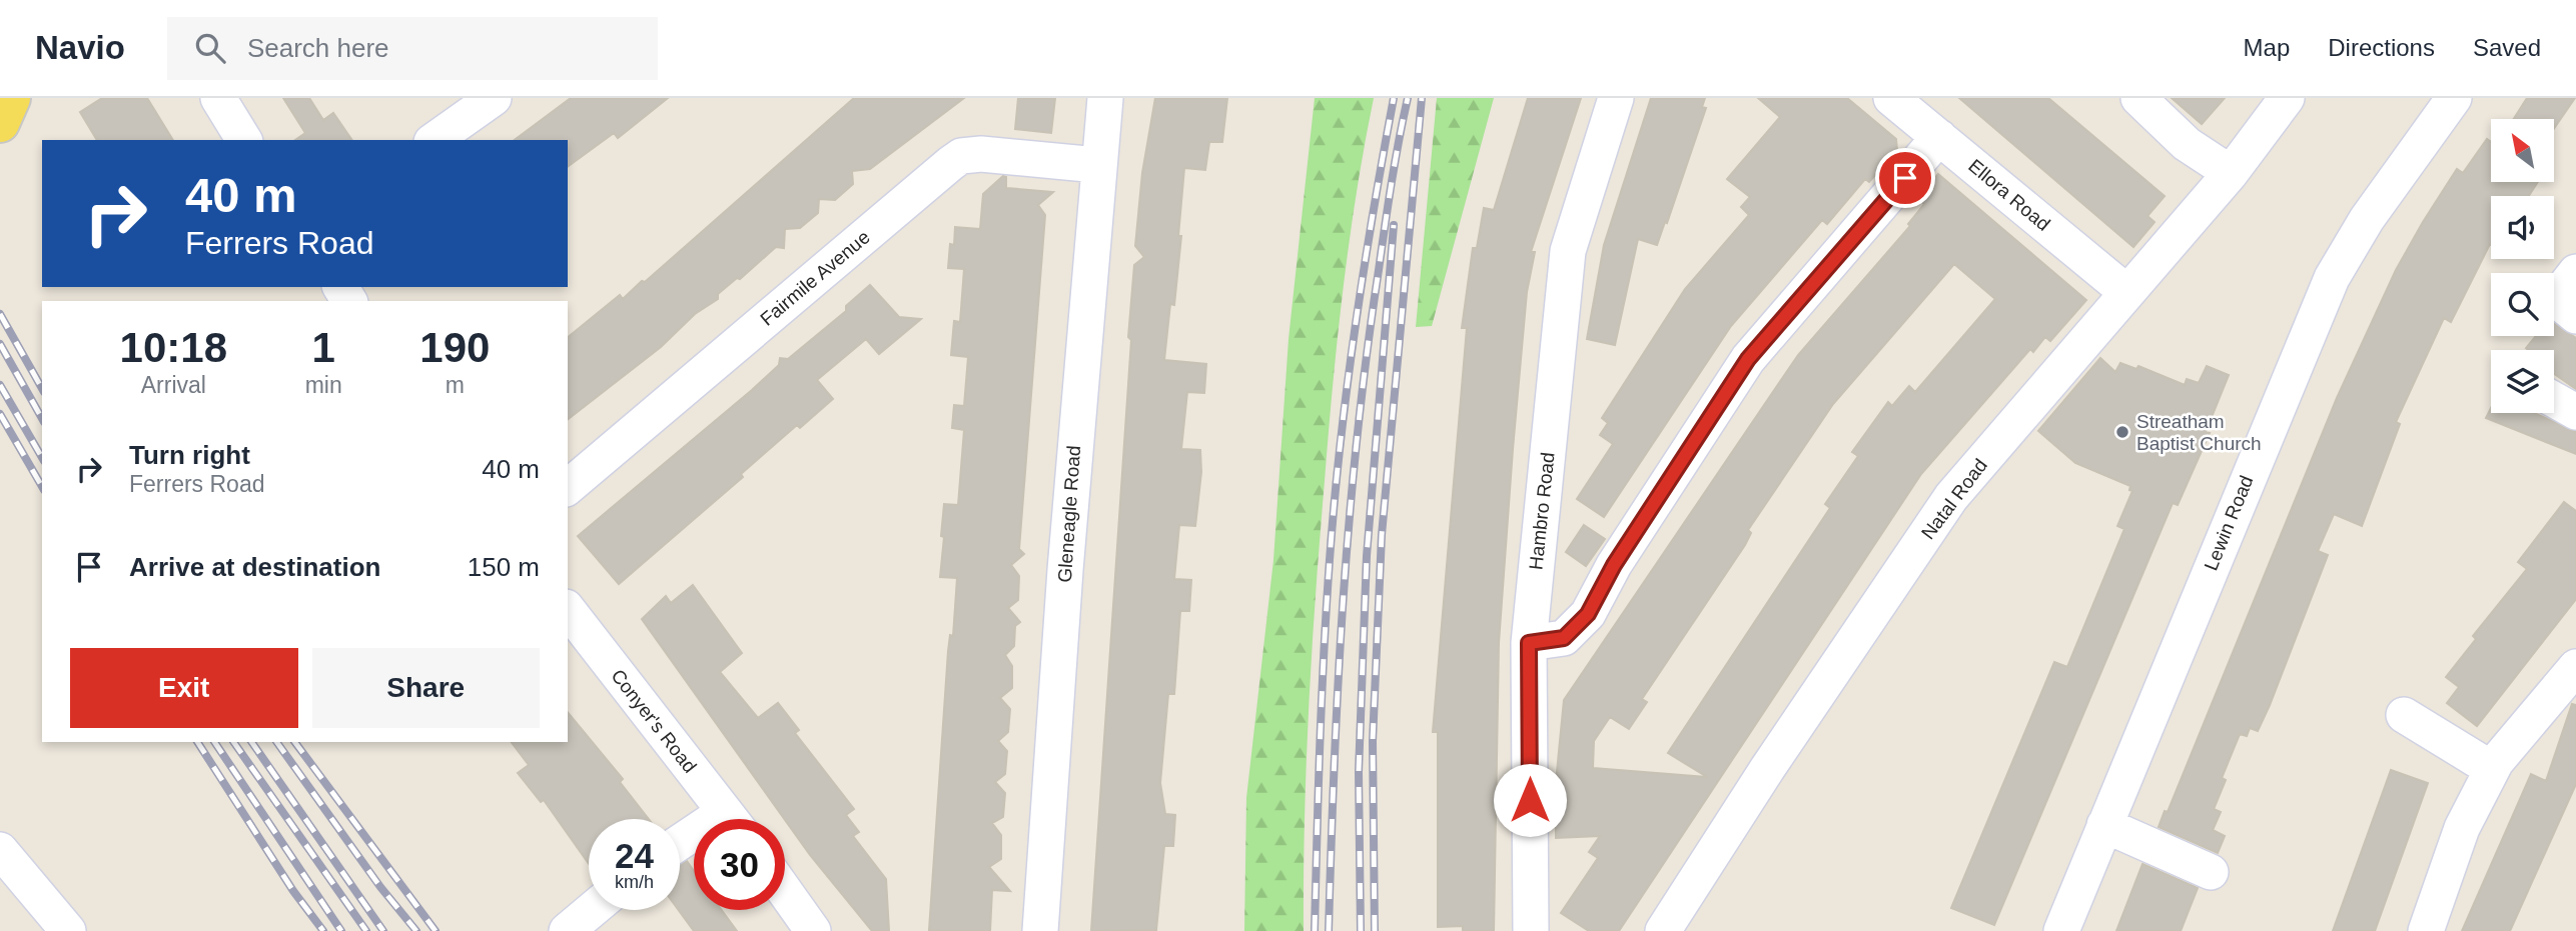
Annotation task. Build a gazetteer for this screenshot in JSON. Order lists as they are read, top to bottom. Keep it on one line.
{"streets":{"street":["Ellora Road","Fairmile Avenue","Natal Road","Hambro Road","Gleneagle Road","Lewin Road","Conyer's Road"]},"crossings":[["Ellora Road","Natal Road"],["Fairmile Avenue","Gleneagle Road"]],"places":["Streatham Baptist Church"],"north":"top left","page":{"header":"Navio","search":"Search here","nav":["Map","Directions","Saved"],"turn":["40 m","Ferrers Road"],"eta":["10:18","Arrival","1","min","190","m"],"list":[{"name":"Turn right","note":"Ferrers Road","value":"40 m"},{"name":"Arrive at destination","value":"150 m"}],"buttons":["Exit","Share"],"speed":"24 km/h","limit":"30"}}
